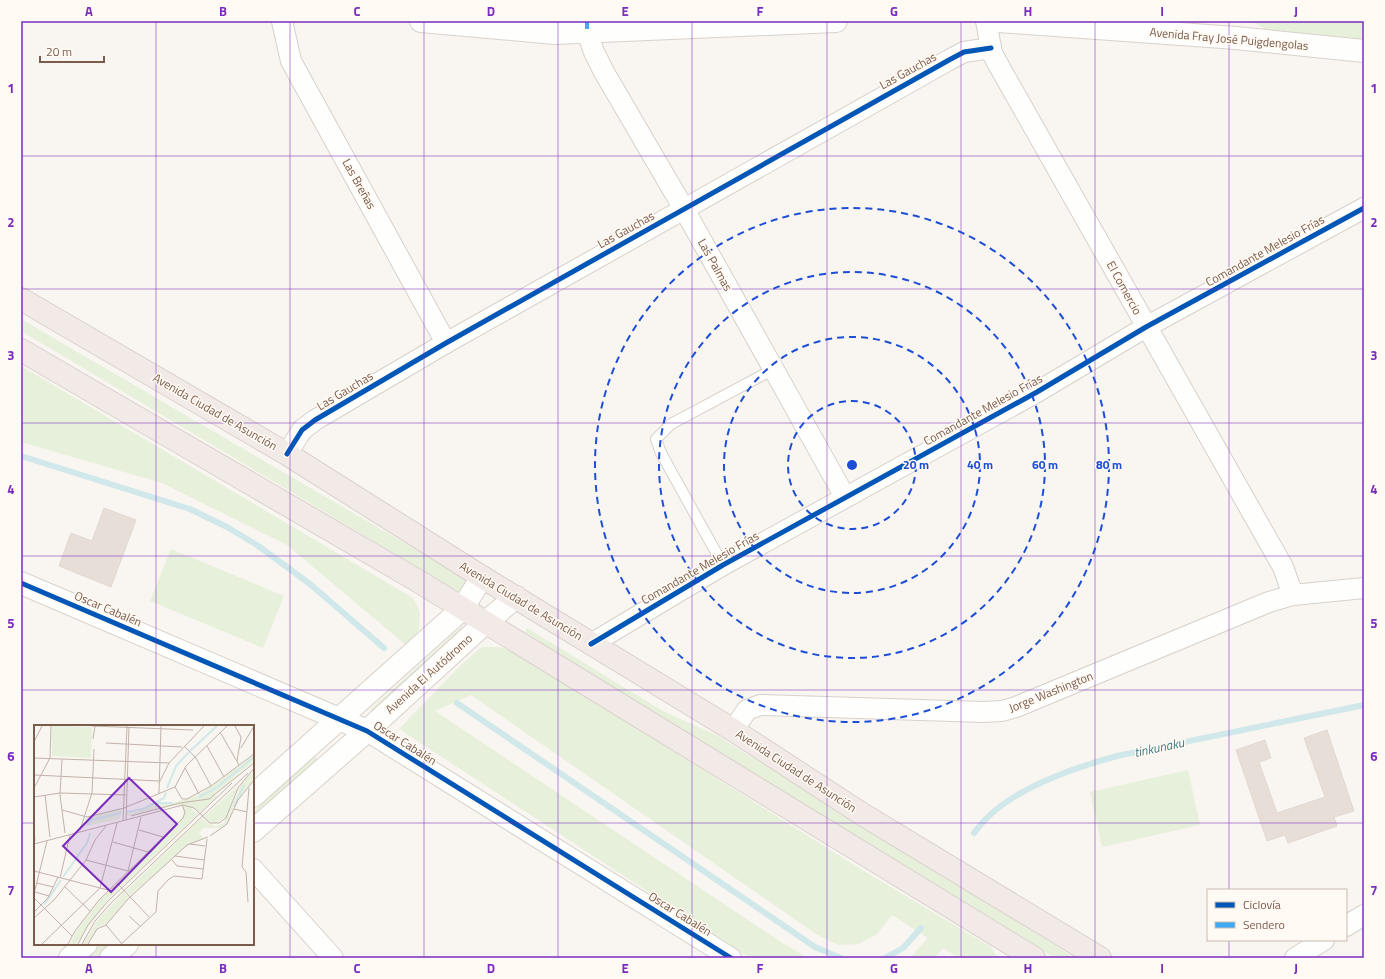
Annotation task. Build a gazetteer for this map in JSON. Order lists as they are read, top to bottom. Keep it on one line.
{"streets":{"highway":["Avenida Ciudad de Asunción"],"street":["Avenida Fray José Puigdengolas","Las Gauchas","Las Breñas","Comandante Melesio Frías","Las Palmas","El Comercio","Oscar Cabalén","Avenida El Autódromo","Jorge Washington"]},"crossings":[["Las Gauchas","Las Breñas"],["Las Gauchas","Las Palmas"],["Las Gauchas","El Comercio"],["Las Gauchas","Avenida Ciudad de Asunción"],["Comandante Melesio Frías","Las Palmas"],["Comandante Melesio Frías","El Comercio"],["Comandante Melesio Frías","Avenida Ciudad de Asunción"],["El Comercio","Jorge Washington"],["Avenida Ciudad de Asunción","Avenida El Autódromo"],["Avenida Ciudad de Asunción","Jorge Washington"],["Oscar Cabalén","Avenida El Autódromo"]],"water":["tinkunaku"],"legend":["Ciclovía","Sendero"],"scale_bar":"20 m","grid":{"columns":["A","B","C","D","E","F","G","H","I","J"],"rows":["1","2","3","4","5","6","7"]},"rings":["20 m","40 m","60 m","80 m"]}
